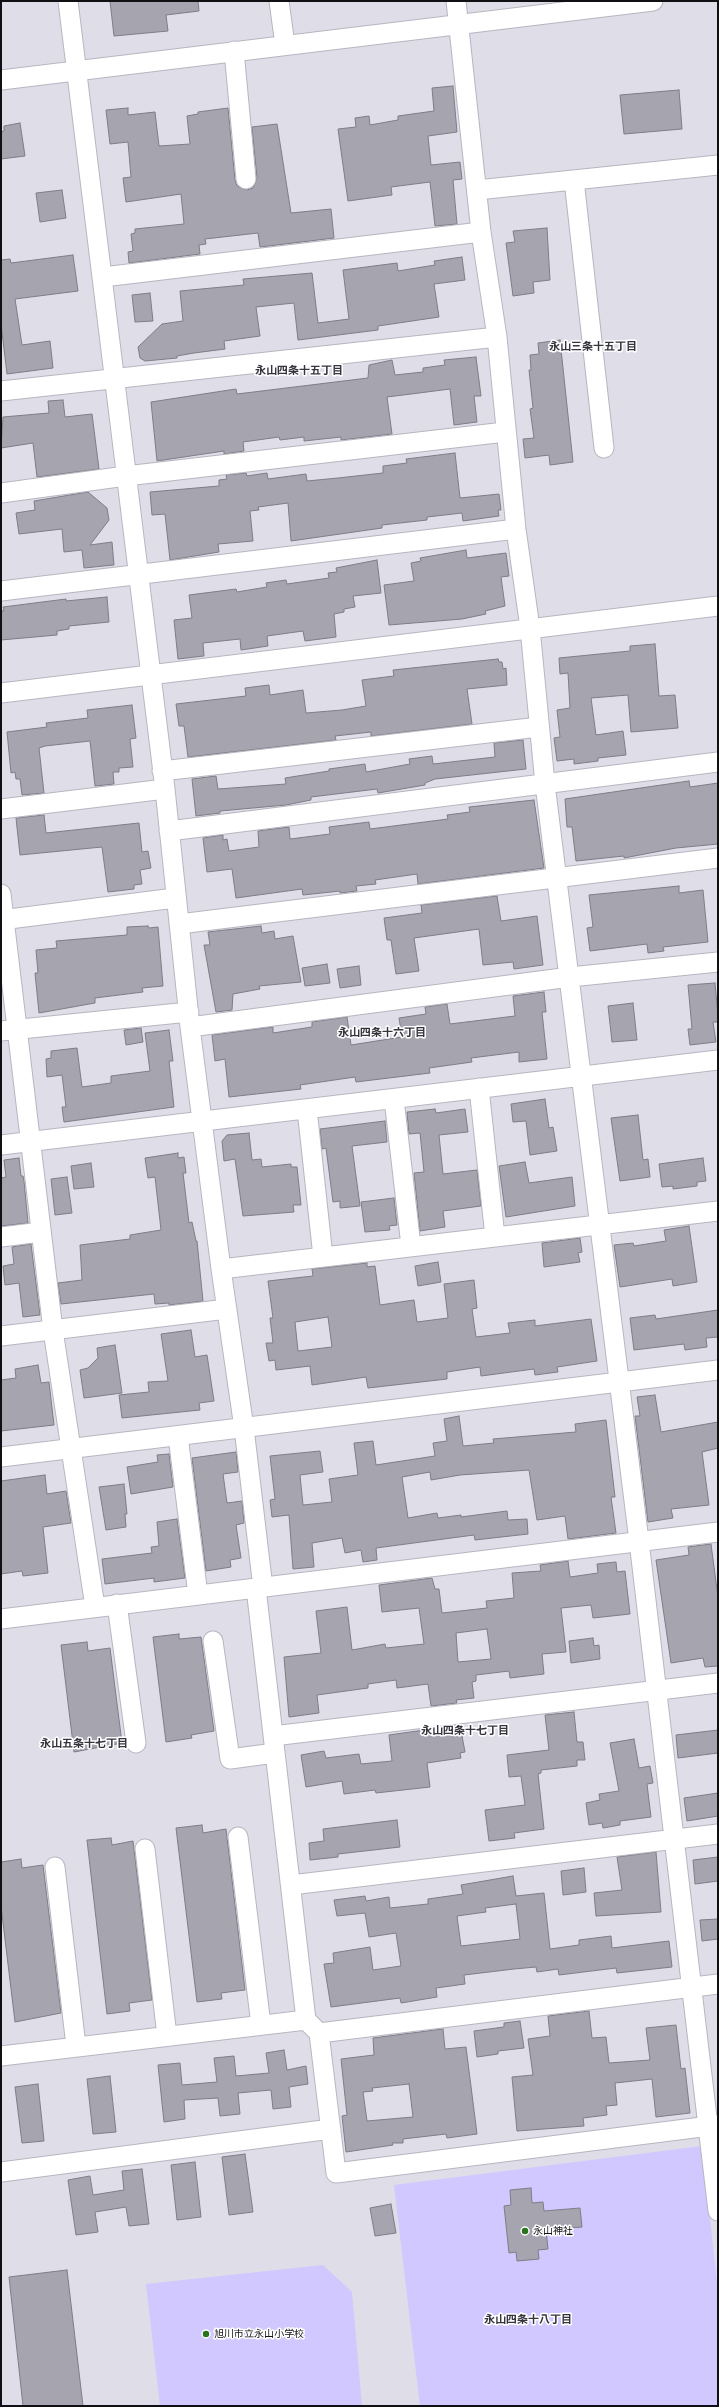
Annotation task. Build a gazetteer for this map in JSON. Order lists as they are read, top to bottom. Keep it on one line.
{"districts":["永山三条十五丁目","永山四条十五丁目","永山四条十六丁目","永山四条十七丁目","永山五条十七丁目","永山四条十八丁目"],"places":["永山神社","旭川市立永山小学校"]}
